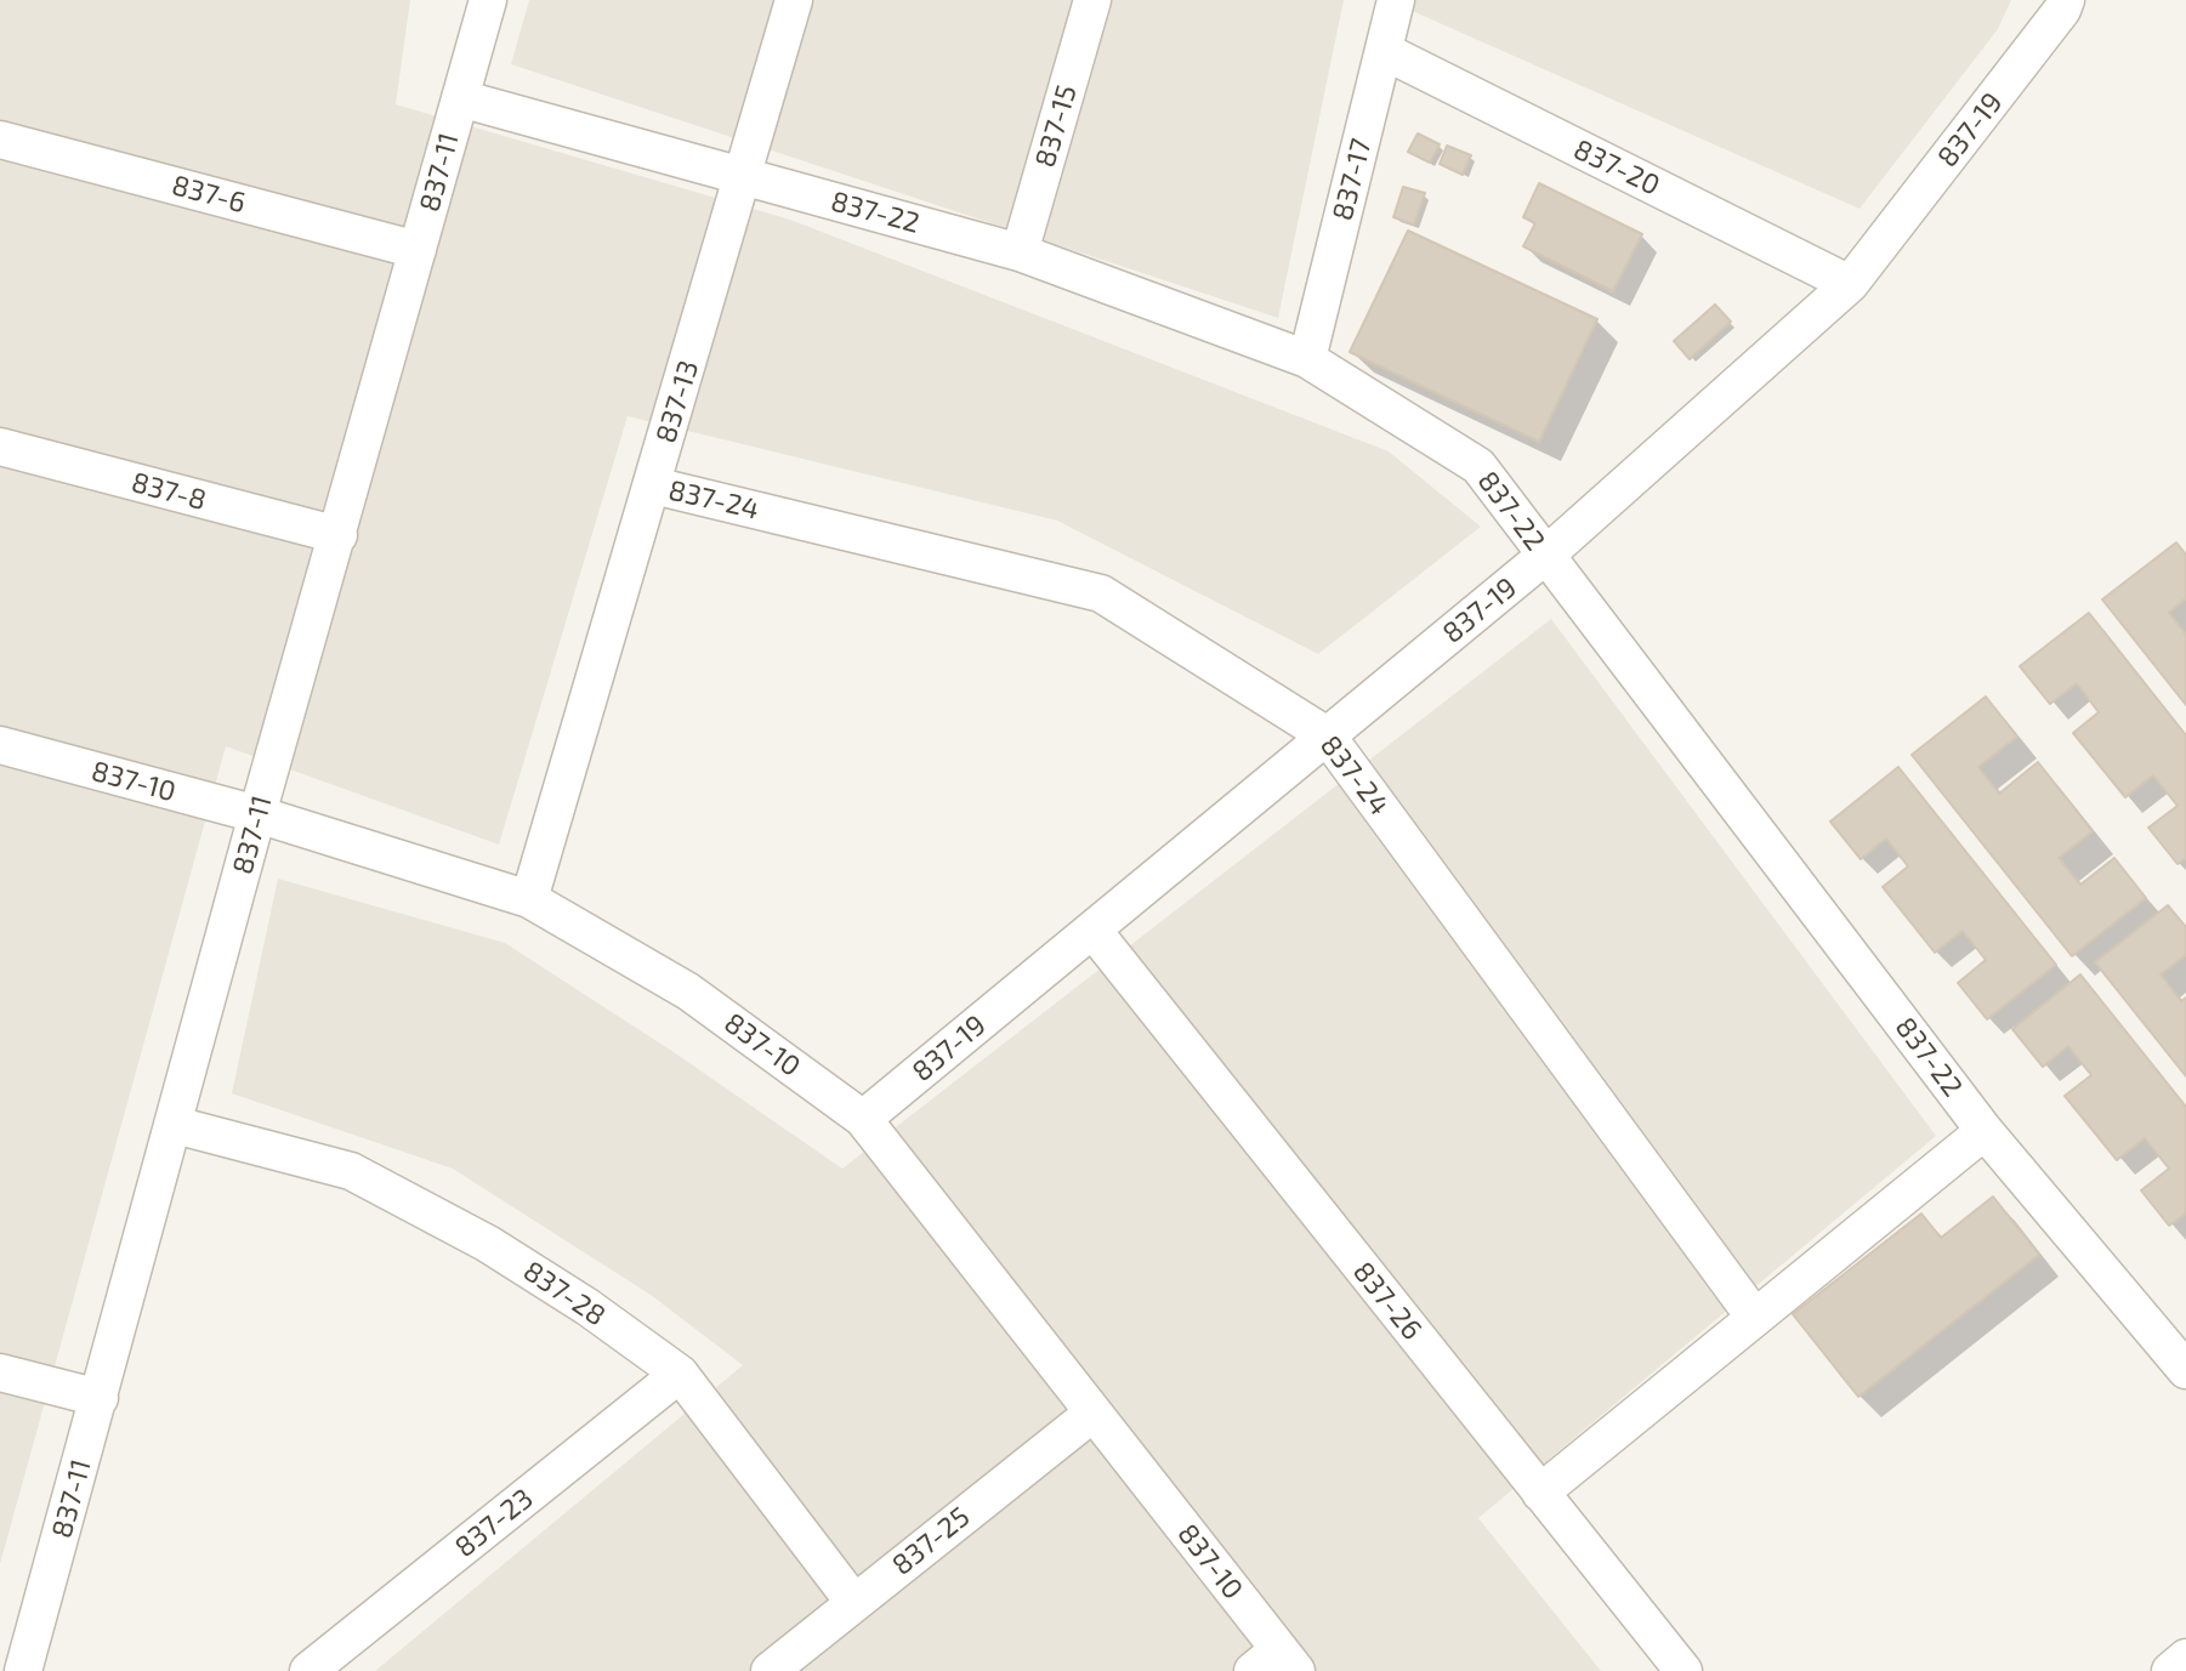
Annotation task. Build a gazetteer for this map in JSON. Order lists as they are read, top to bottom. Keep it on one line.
{"streets":{"street":["837-15","837-19","837-20","837-11","837-17","837-6","837-22","837-13","837-8","837-24","837-10","837-28","837-26","837-23","837-25"]},"crossings":[["837-15","837-22"],["837-19","837-20"],["837-19","837-22"],["837-19","837-24"],["837-19","837-10"],["837-19","837-26"],["837-20","837-17"],["837-11","837-6"],["837-11","837-22"],["837-11","837-8"],["837-11","837-10"],["837-11","837-28"],["837-17","837-22"],["837-22","837-13"],["837-13","837-24"],["837-13","837-10"],["837-10","837-25"],["837-28","837-23"],["837-28","837-25"]]}
